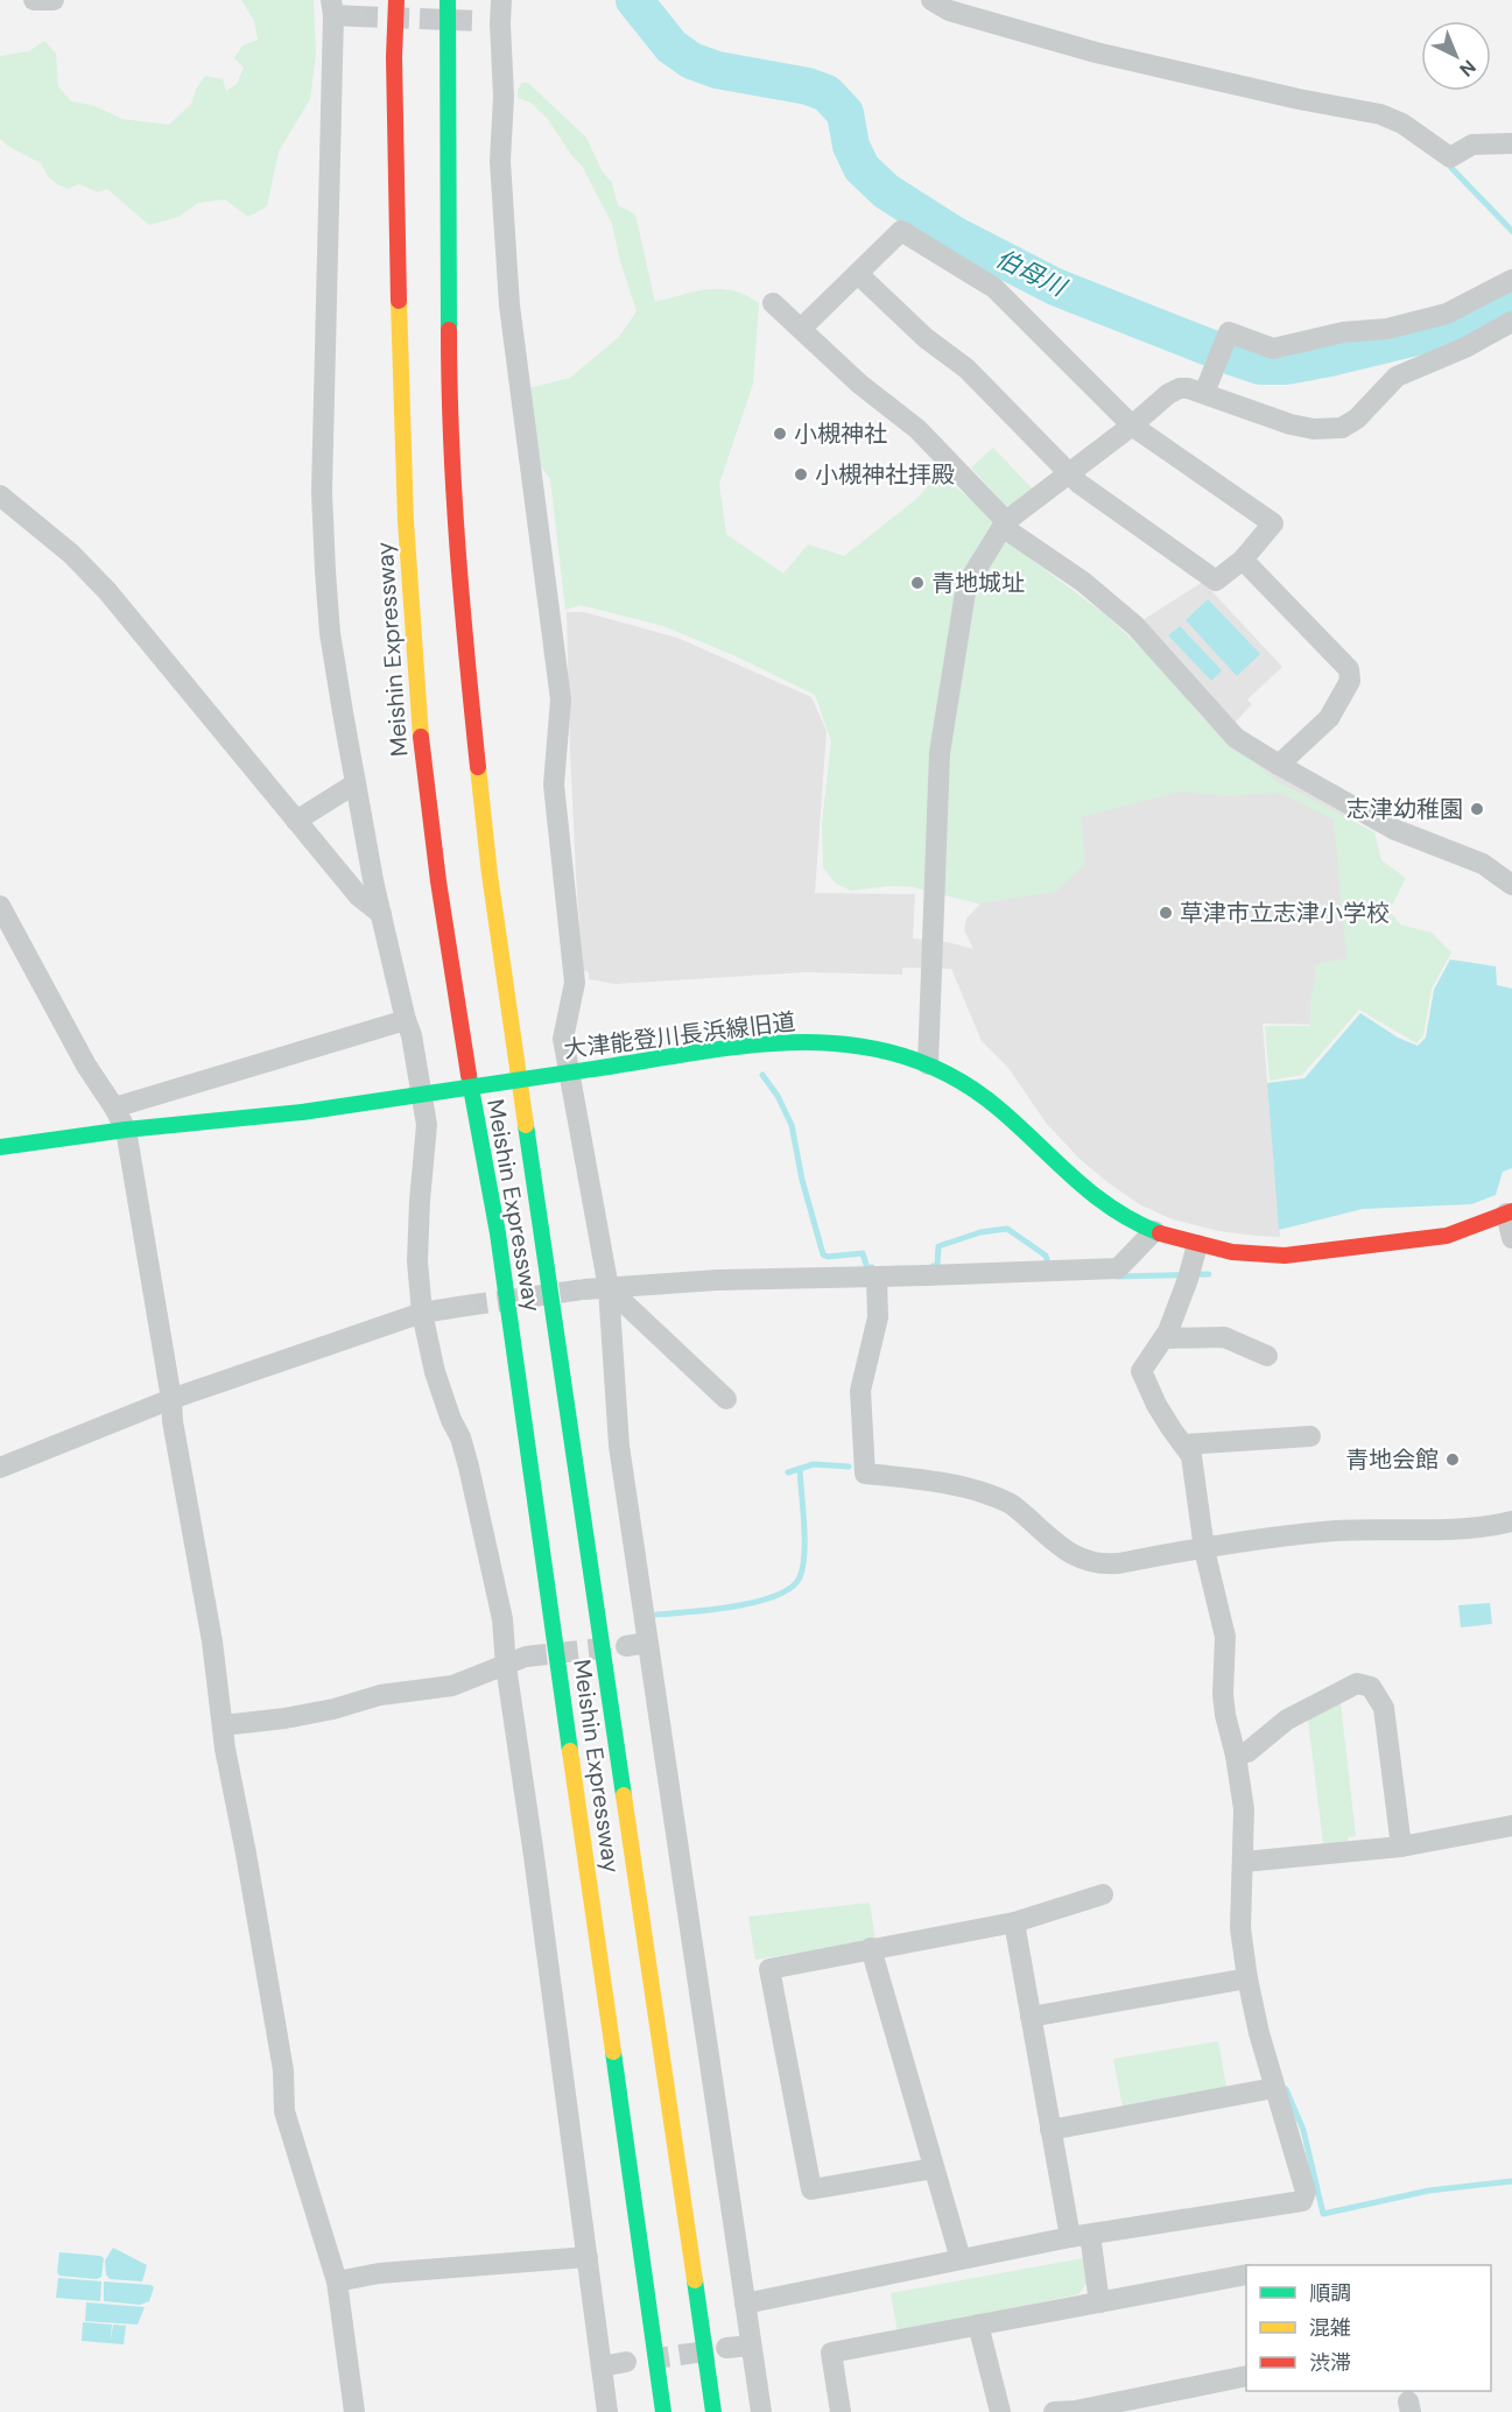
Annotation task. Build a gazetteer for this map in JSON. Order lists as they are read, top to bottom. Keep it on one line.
{"streets":{"main road":["Meishin Expressway","大津能登川長浜線旧道"]},"water":["伯母川"],"places":["小槻神社","小槻神社拝殿","青地城址","志津幼稚園","草津市立志津小学校","青地会館"],"legend":["順調","混雑","渋滞"],"north":"bottom right"}
